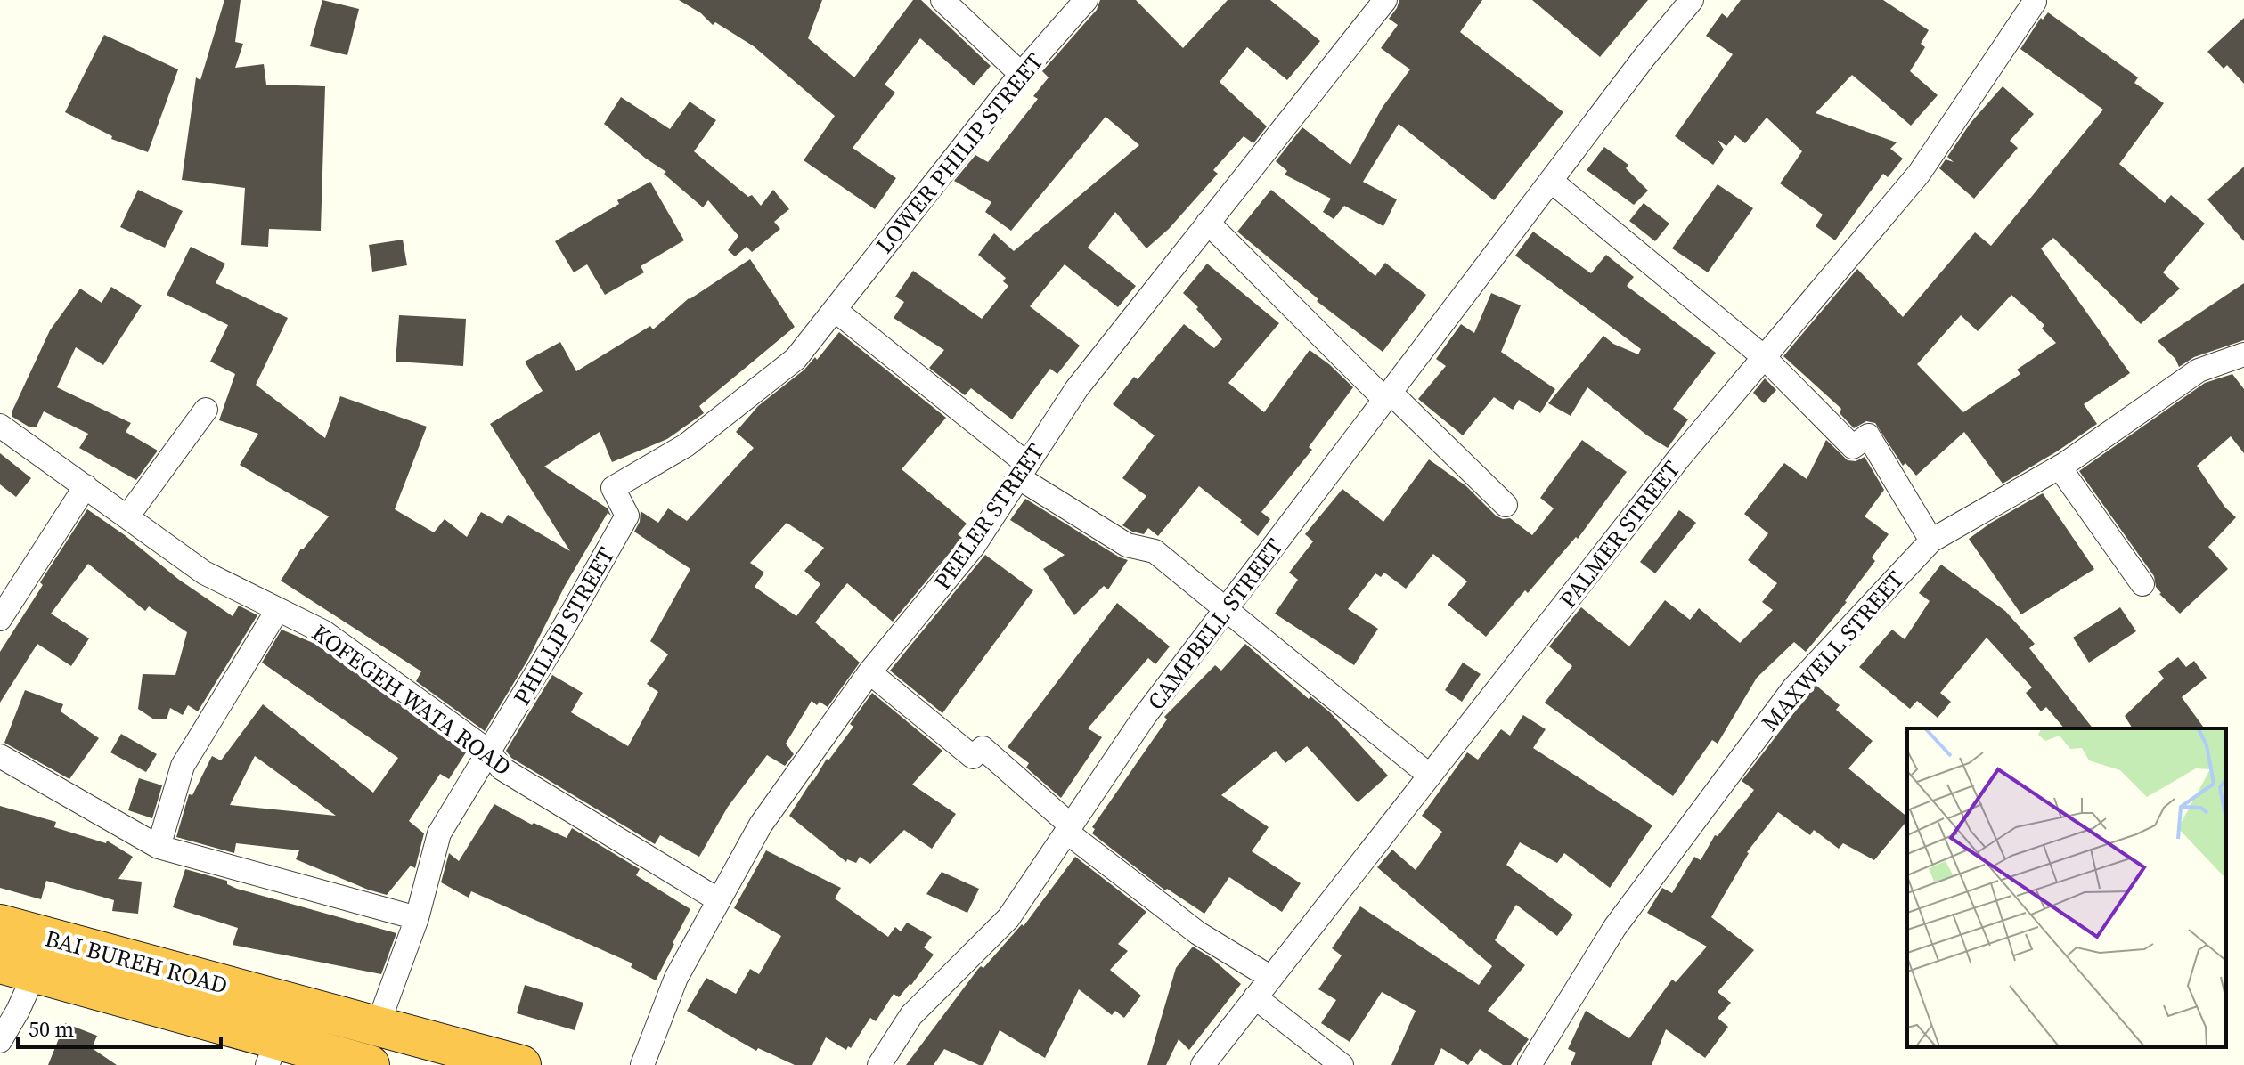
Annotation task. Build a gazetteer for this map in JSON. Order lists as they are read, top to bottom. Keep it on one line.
{"streets":{"highway":["BAI BUREH ROAD"],"street":["LOWER PHILIP STREET","PEELER STREET","PALMER STREET","CAMPBELL STREET","PHILLIP STREET","MAXWELL STREET","KOFEGEH WATA ROAD"]},"crossings":[["LOWER PHILIP STREET","PHILLIP STREET"],["PEELER STREET","KOFEGEH WATA ROAD"],["PHILLIP STREET","KOFEGEH WATA ROAD"],["PHILLIP STREET","BAI BUREH ROAD"]],"scale_bar":"50 m"}
